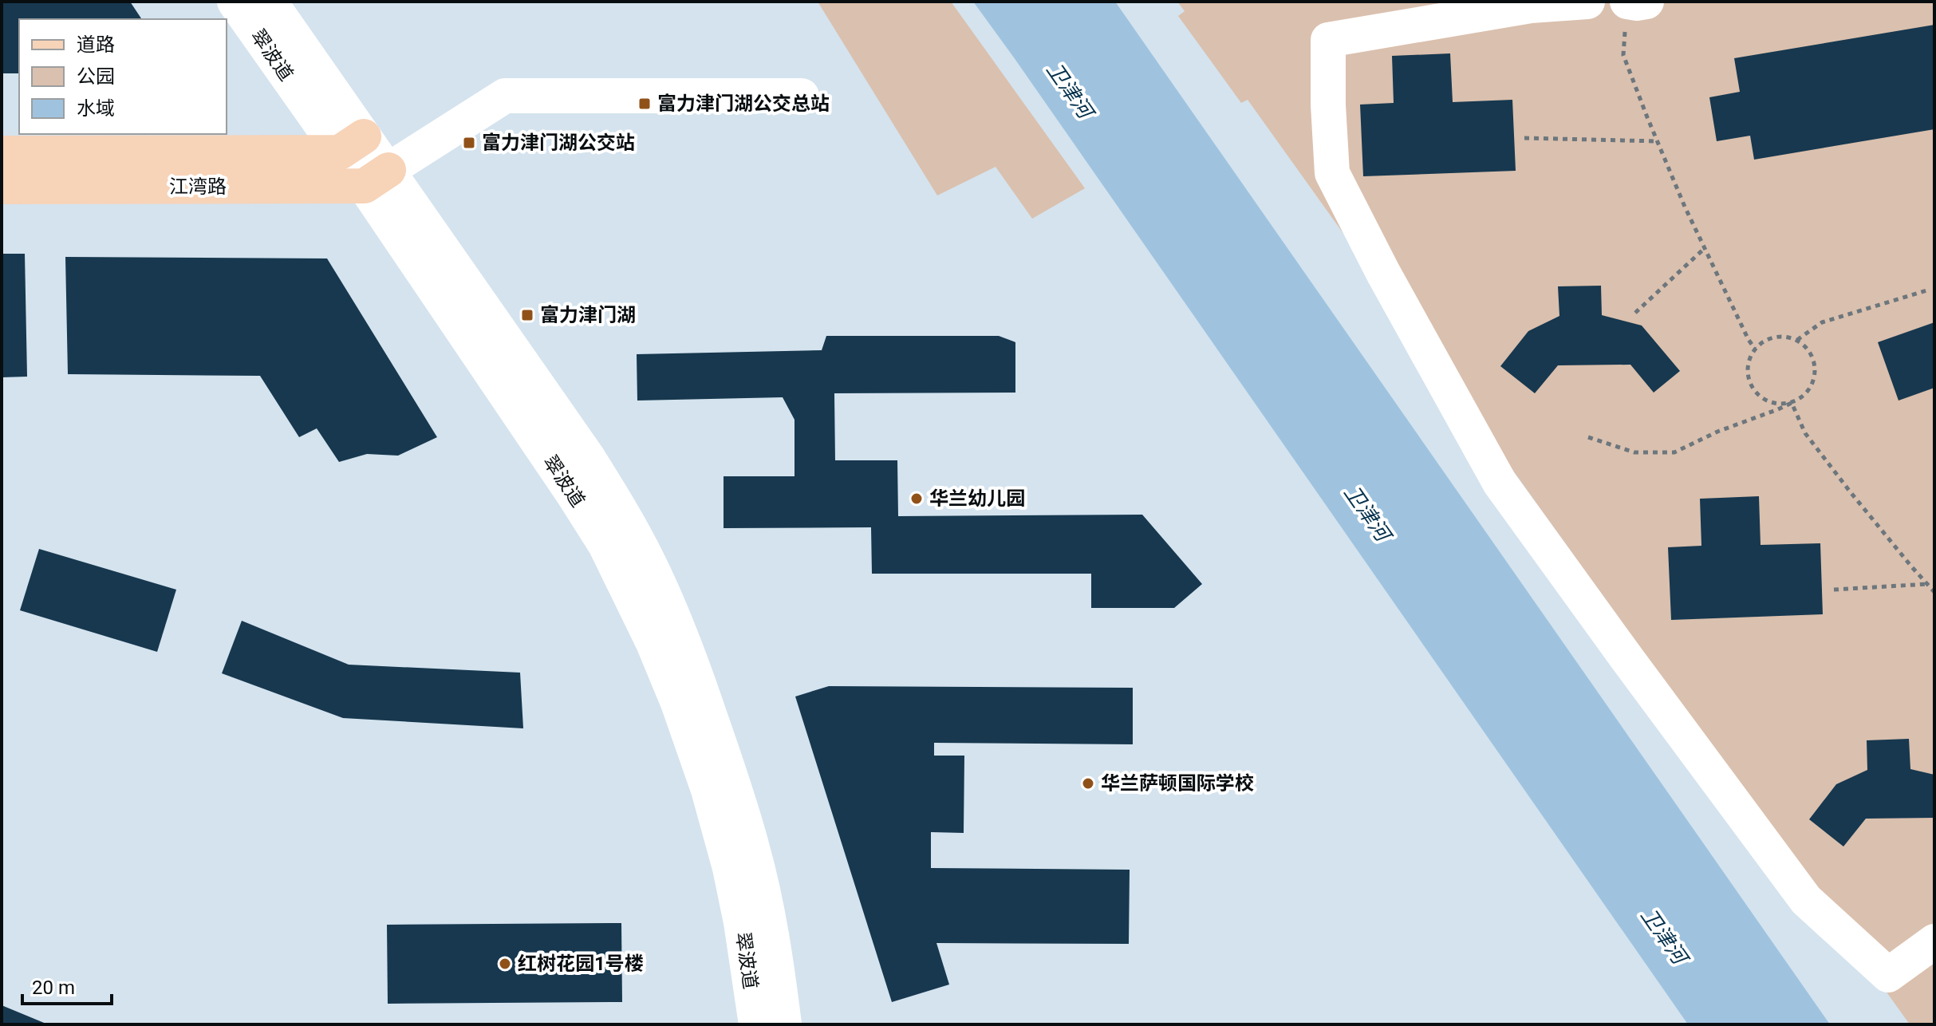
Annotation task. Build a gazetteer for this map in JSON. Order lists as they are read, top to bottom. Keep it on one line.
{"streets":{"main road":["江湾路"],"street":["翠波道"]},"crossings":[["翠波道","江湾路"]],"water":["卫津河"],"places":{"transit":["富力津门湖公交总站","富力津门湖公交站","富力津门湖"],"other":["华兰幼儿园","华兰萨顿国际学校","红树花园1号楼"]},"legend":["道路","公园","水域"],"scale_bar":"20 m"}
